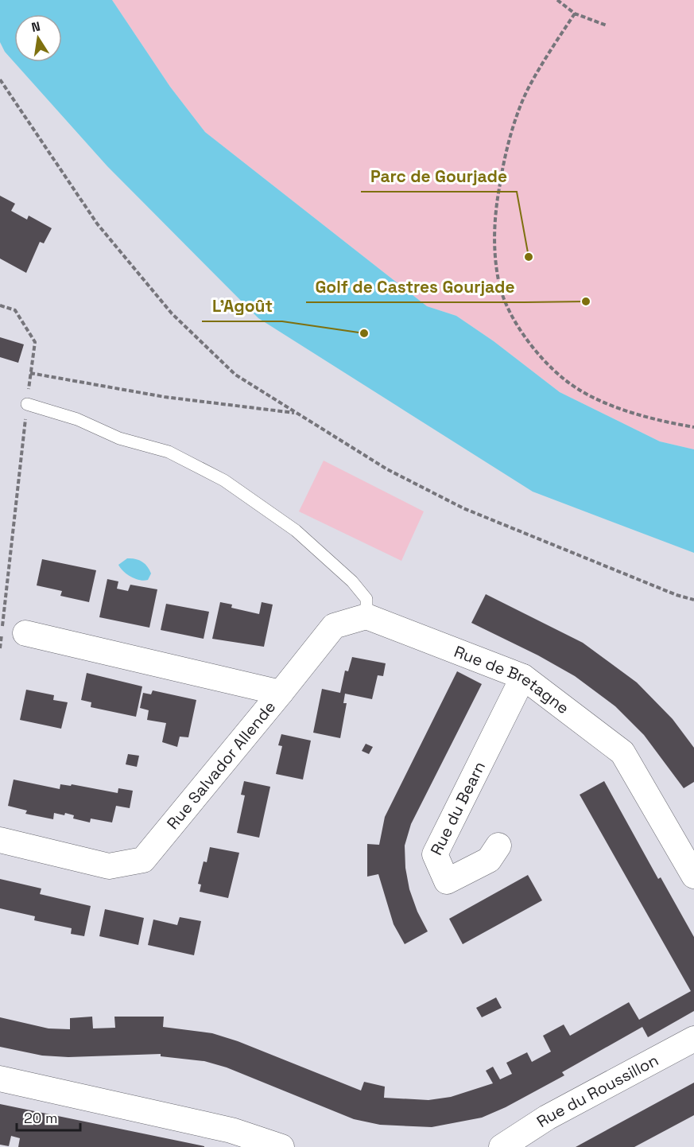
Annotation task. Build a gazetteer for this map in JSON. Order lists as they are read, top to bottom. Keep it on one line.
{"streets":{"street":["Rue de Bretagne","Rue Salvador Allende","Rue du Bearn","Rue du Roussillon"]},"crossings":[["Rue de Bretagne","Rue du Bearn"]],"places":["Parc de Gourjade","Golf de Castres Gourjade","L'Agoût"],"scale_bar":"20 m","north":"top"}
